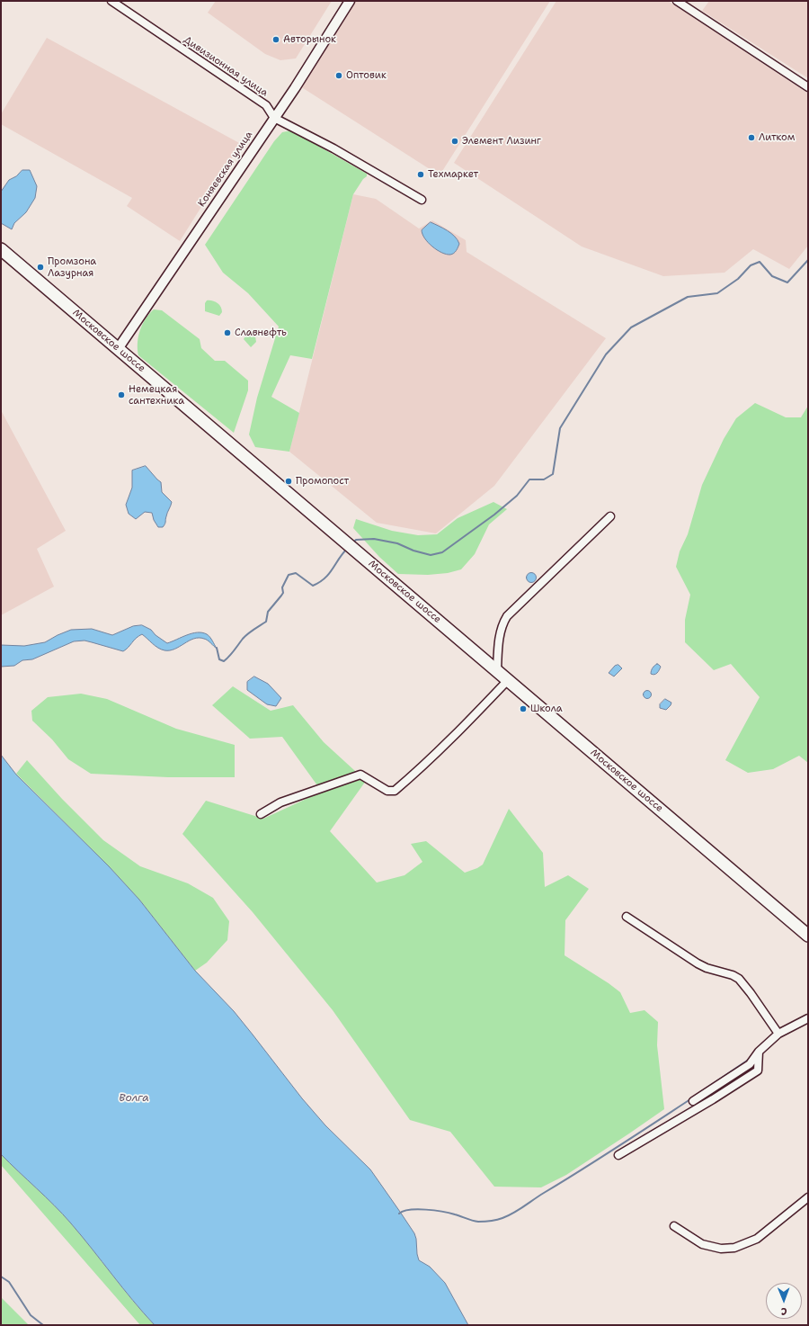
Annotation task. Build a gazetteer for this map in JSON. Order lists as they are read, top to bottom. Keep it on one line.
{"streets":{"main road":["Московское шоссе"],"street":["Дивизионная улица","Коняевская улица"]},"crossings":[["Дивизионная улица","Коняевская улица"],["Коняевская улица","Московское шоссе"]],"water":["Волга"],"places":["Авторынок","Оптовик","Литком","Элемент Лизинг","Техмаркет","Промзона Лазурная","Славнефть","Немецкая сантехника","Промопост","Школа"],"north":"bottom"}
